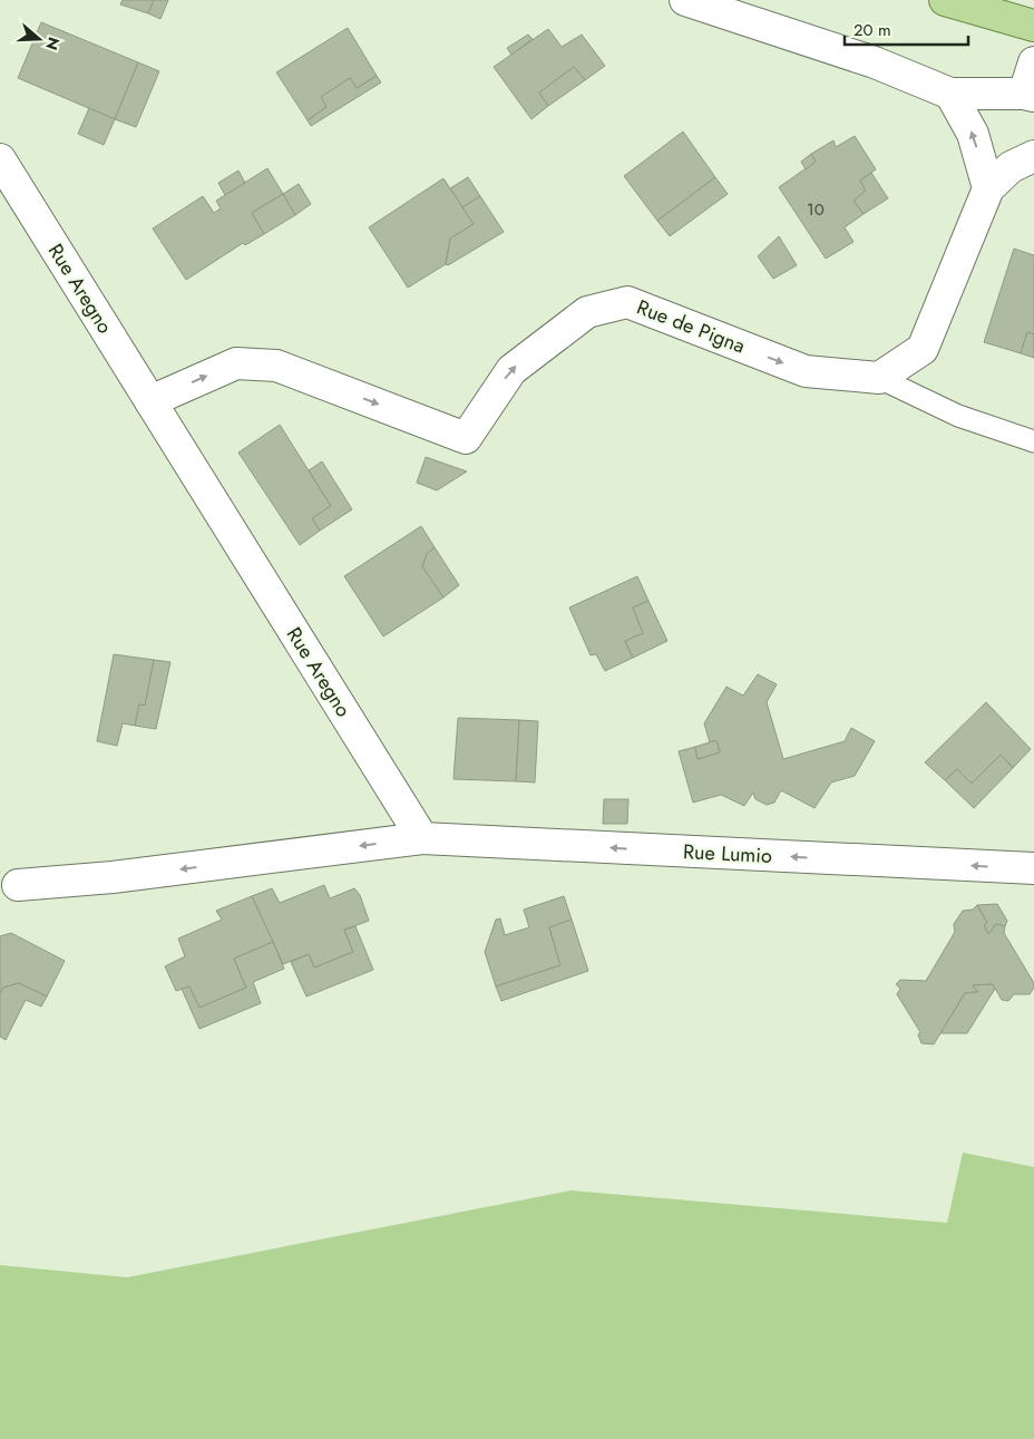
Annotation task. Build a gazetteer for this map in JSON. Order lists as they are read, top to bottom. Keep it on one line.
{"streets":{"street":["Rue Aregno","Rue de Pigna","Rue Lumio"]},"crossings":[["Rue Aregno","Rue de Pigna"],["Rue Aregno","Rue Lumio"]],"one_way":["Rue de Pigna","Rue Lumio"],"house_numbers":["10"],"scale_bar":"20 m","north":"right"}
